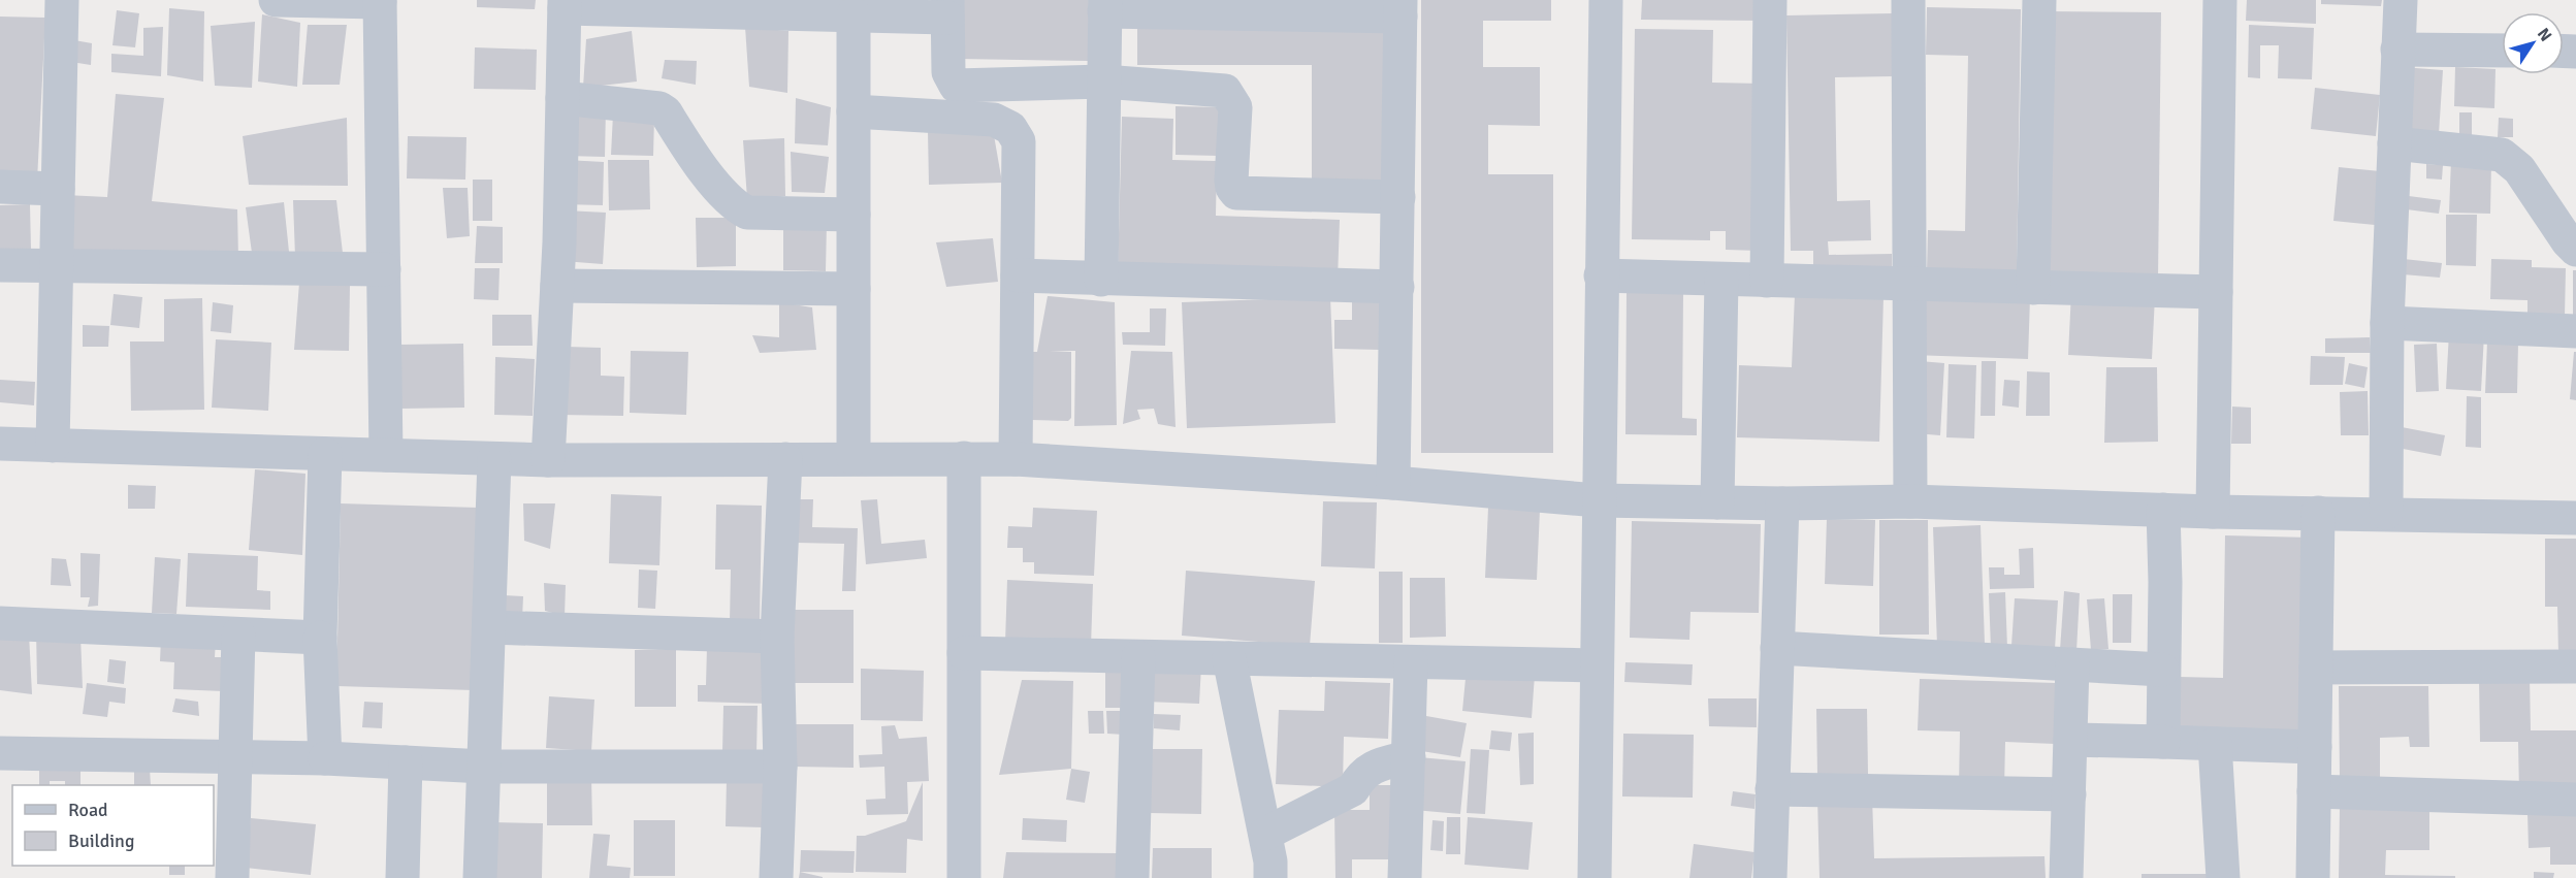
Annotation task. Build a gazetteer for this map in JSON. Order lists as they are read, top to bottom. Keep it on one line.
{"legend":["Road","Building"],"north":"top right"}
